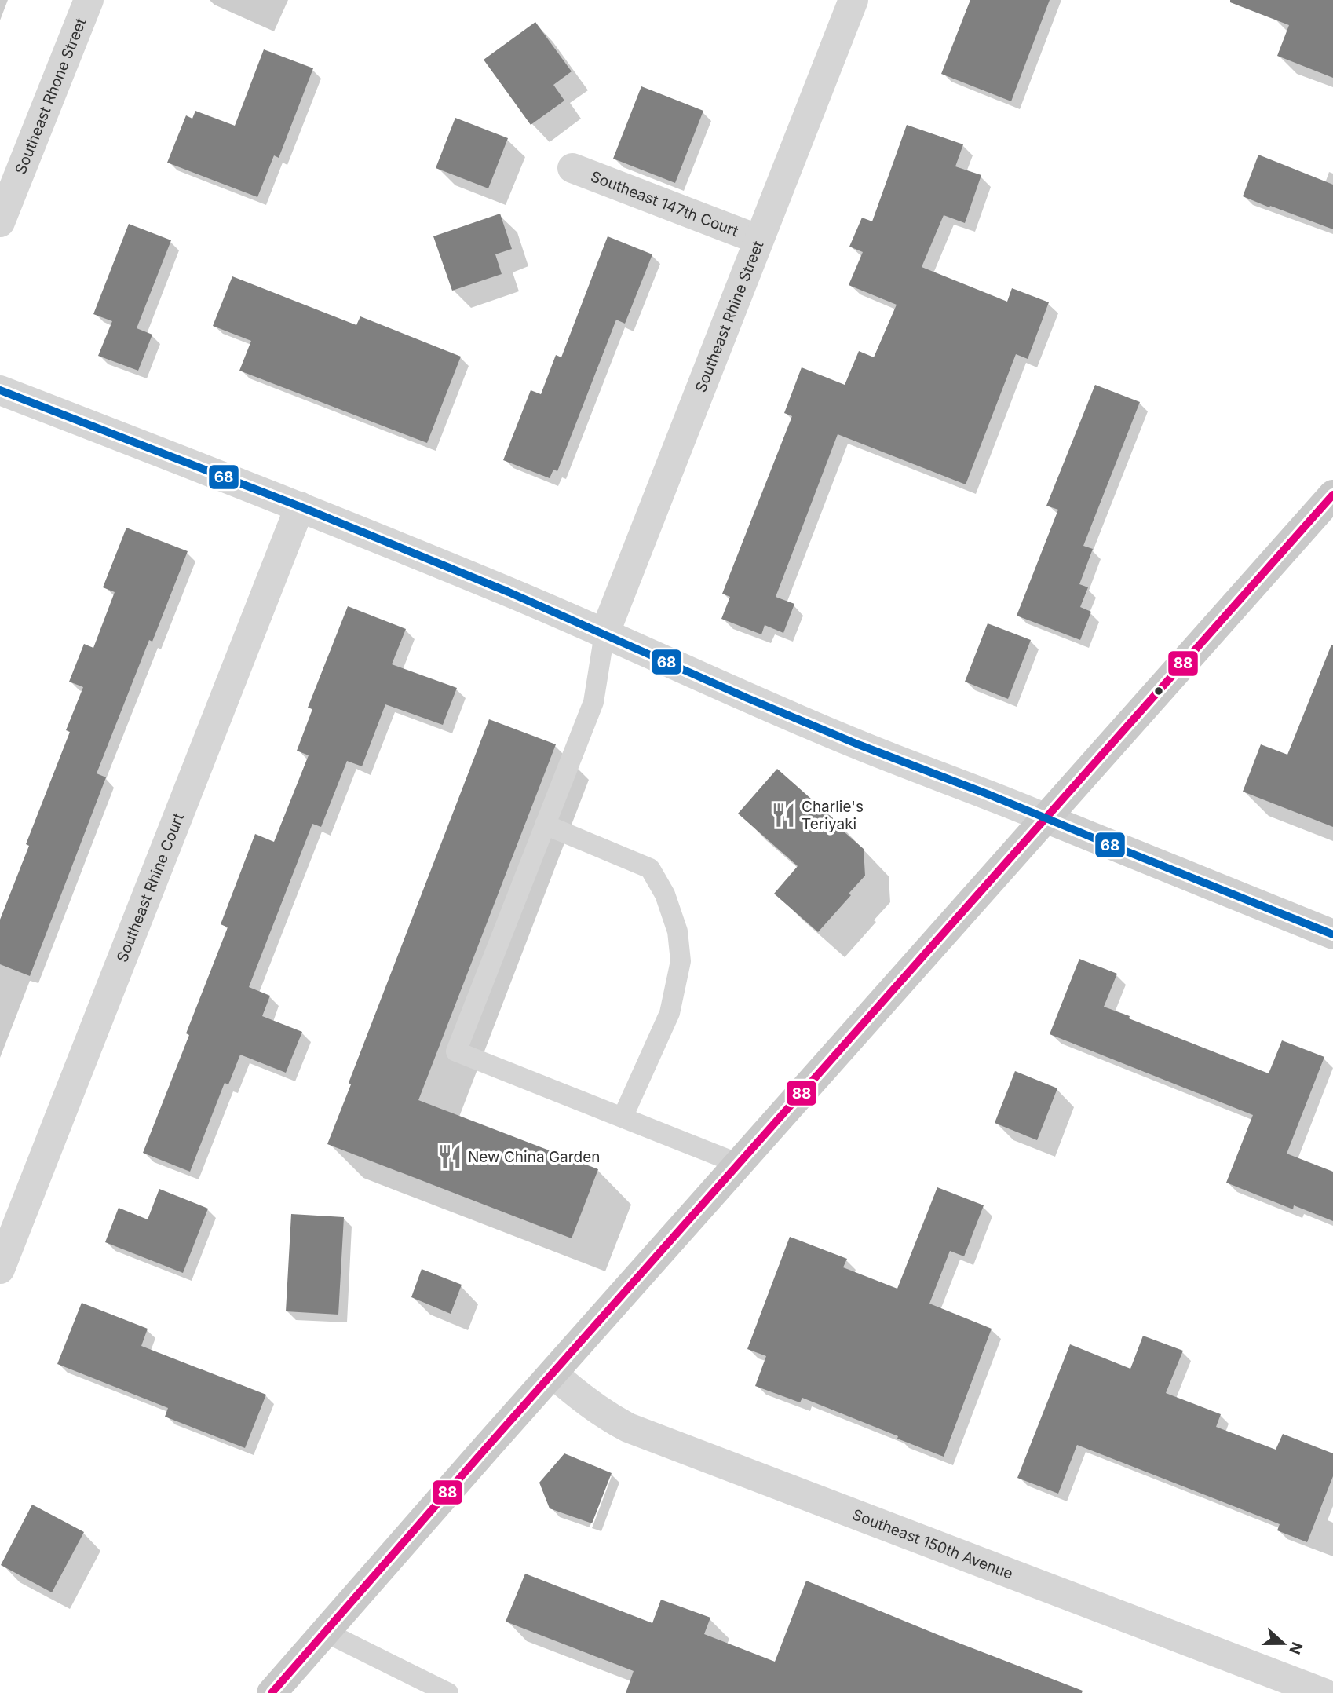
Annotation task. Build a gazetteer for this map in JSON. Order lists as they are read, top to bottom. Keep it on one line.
{"streets":{"street":["Southeast Rhone Street","Southeast 147th Court","Southeast Rhine Street","Southeast Rhine Court","Southeast 150th Avenue"]},"crossings":[["Southeast 147th Court","Southeast Rhine Street"]],"places":{"restaurant":["Charlie's Teriyaki","New China Garden"]},"lines":["transit line 68","transit line 88"],"north":"right"}
